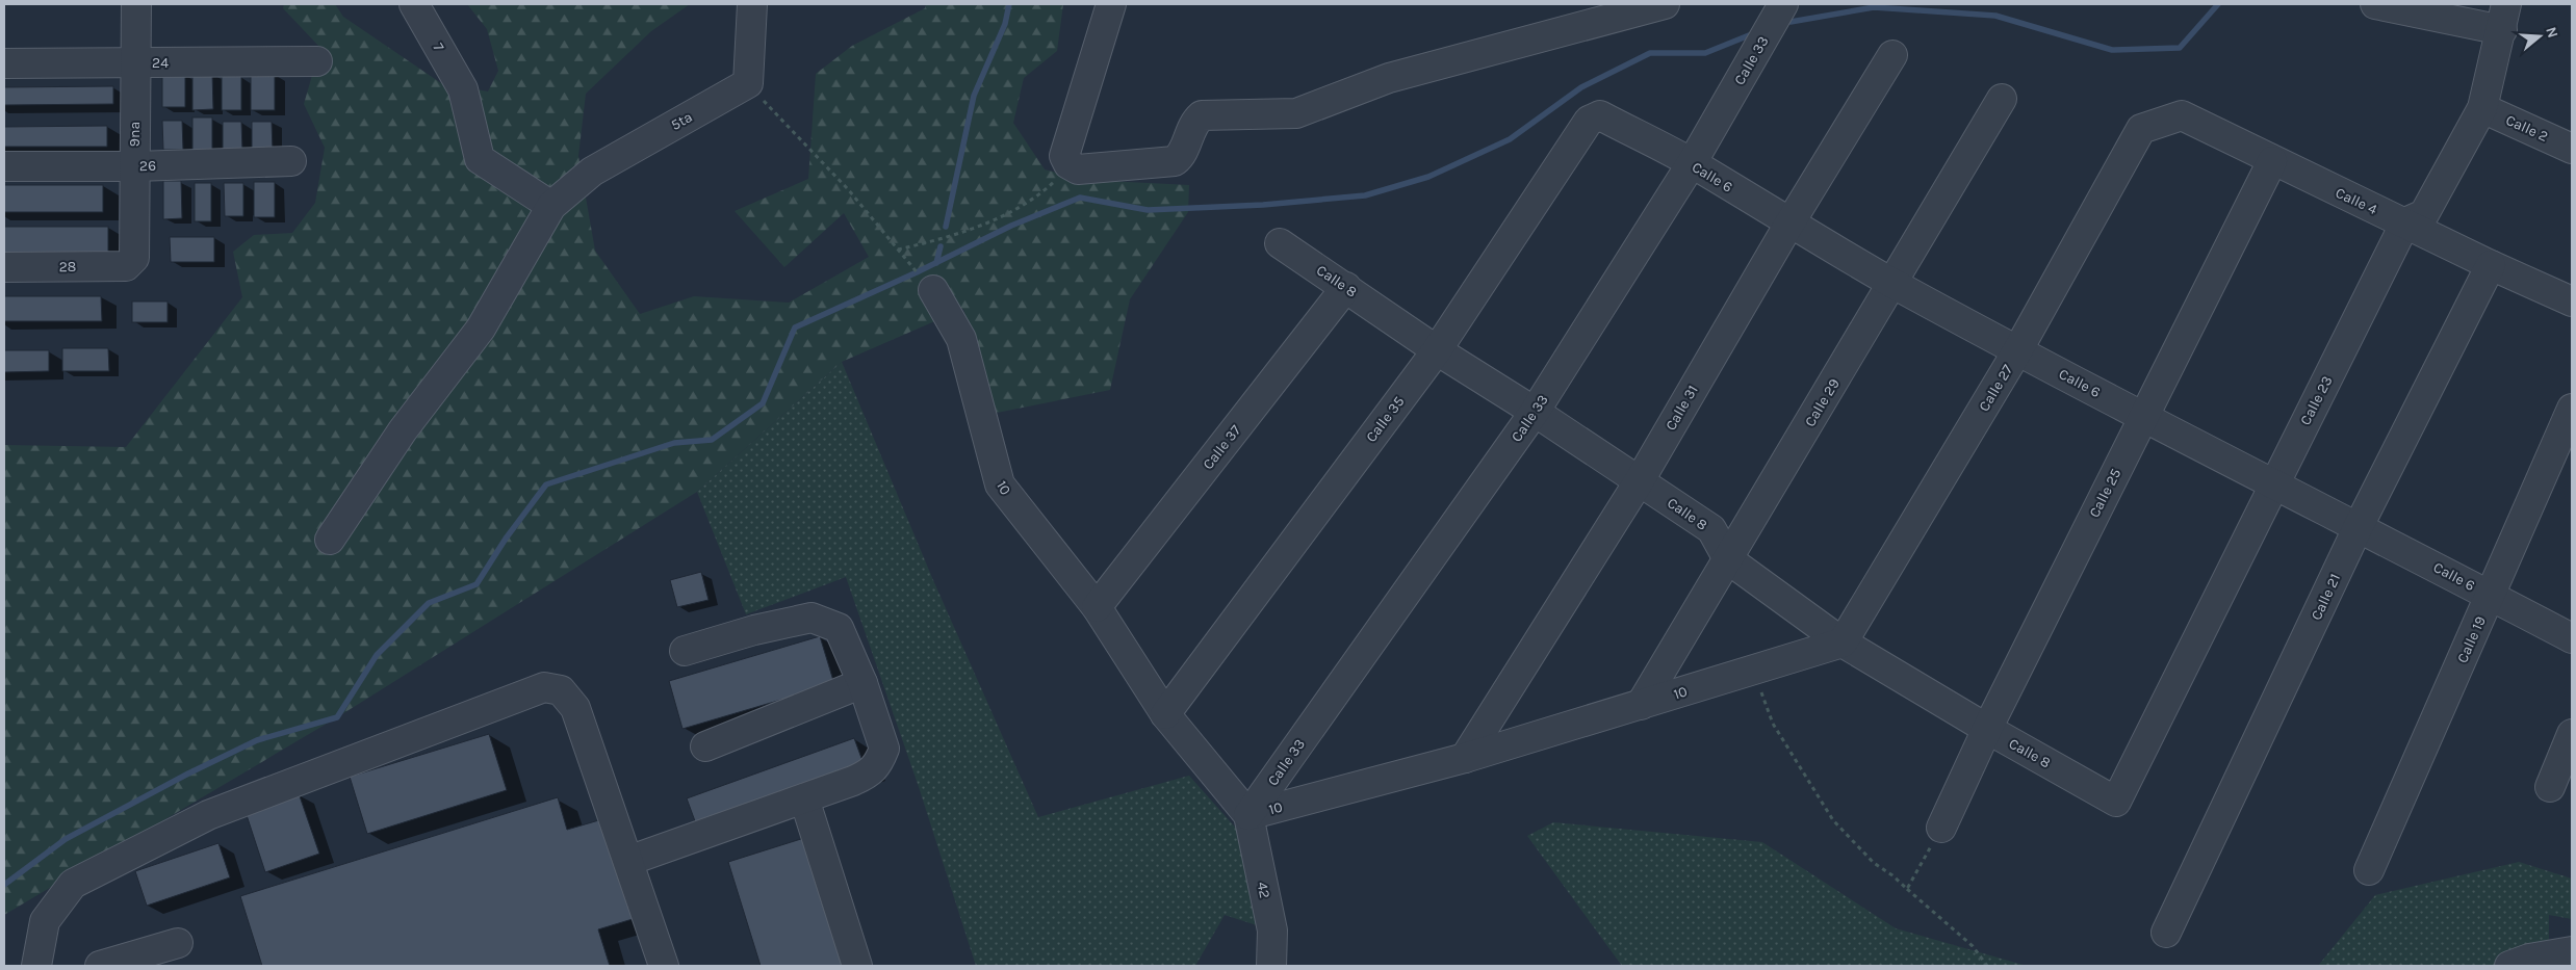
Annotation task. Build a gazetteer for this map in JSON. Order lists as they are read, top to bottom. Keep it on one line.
{"streets":{"street":["7","Calle 33","24","5ta","Calle 2","9na","26","Calle 6","Calle 4","28","Calle 8","Calle 27","Calle 23","Calle 29","Calle 31","Calle 35","Calle 37","10","Calle 25","Calle 21","Calle 19","42"]},"crossings":[["7","5ta"],["Calle 33","Calle 6"],["Calle 33","Calle 8"],["Calle 33","10"],["Calle 33","42"],["24","9na"],["9na","26"],["9na","28"],["Calle 6","Calle 27"],["Calle 6","Calle 23"],["Calle 6","Calle 29"],["Calle 6","Calle 31"],["Calle 6","Calle 35"],["Calle 6","Calle 25"],["Calle 6","Calle 21"],["Calle 6","Calle 19"],["Calle 4","Calle 27"],["Calle 4","Calle 23"],["Calle 4","Calle 25"],["Calle 4","Calle 21"],["Calle 8","Calle 27"],["Calle 8","Calle 23"],["Calle 8","Calle 29"],["Calle 8","Calle 31"],["Calle 8","Calle 35"],["Calle 8","Calle 37"],["Calle 8","10"],["Calle 8","Calle 25"],["Calle 27","10"],["Calle 29","10"],["Calle 31","10"],["Calle 35","10"],["Calle 37","10"],["10","42"]],"north":"right"}
